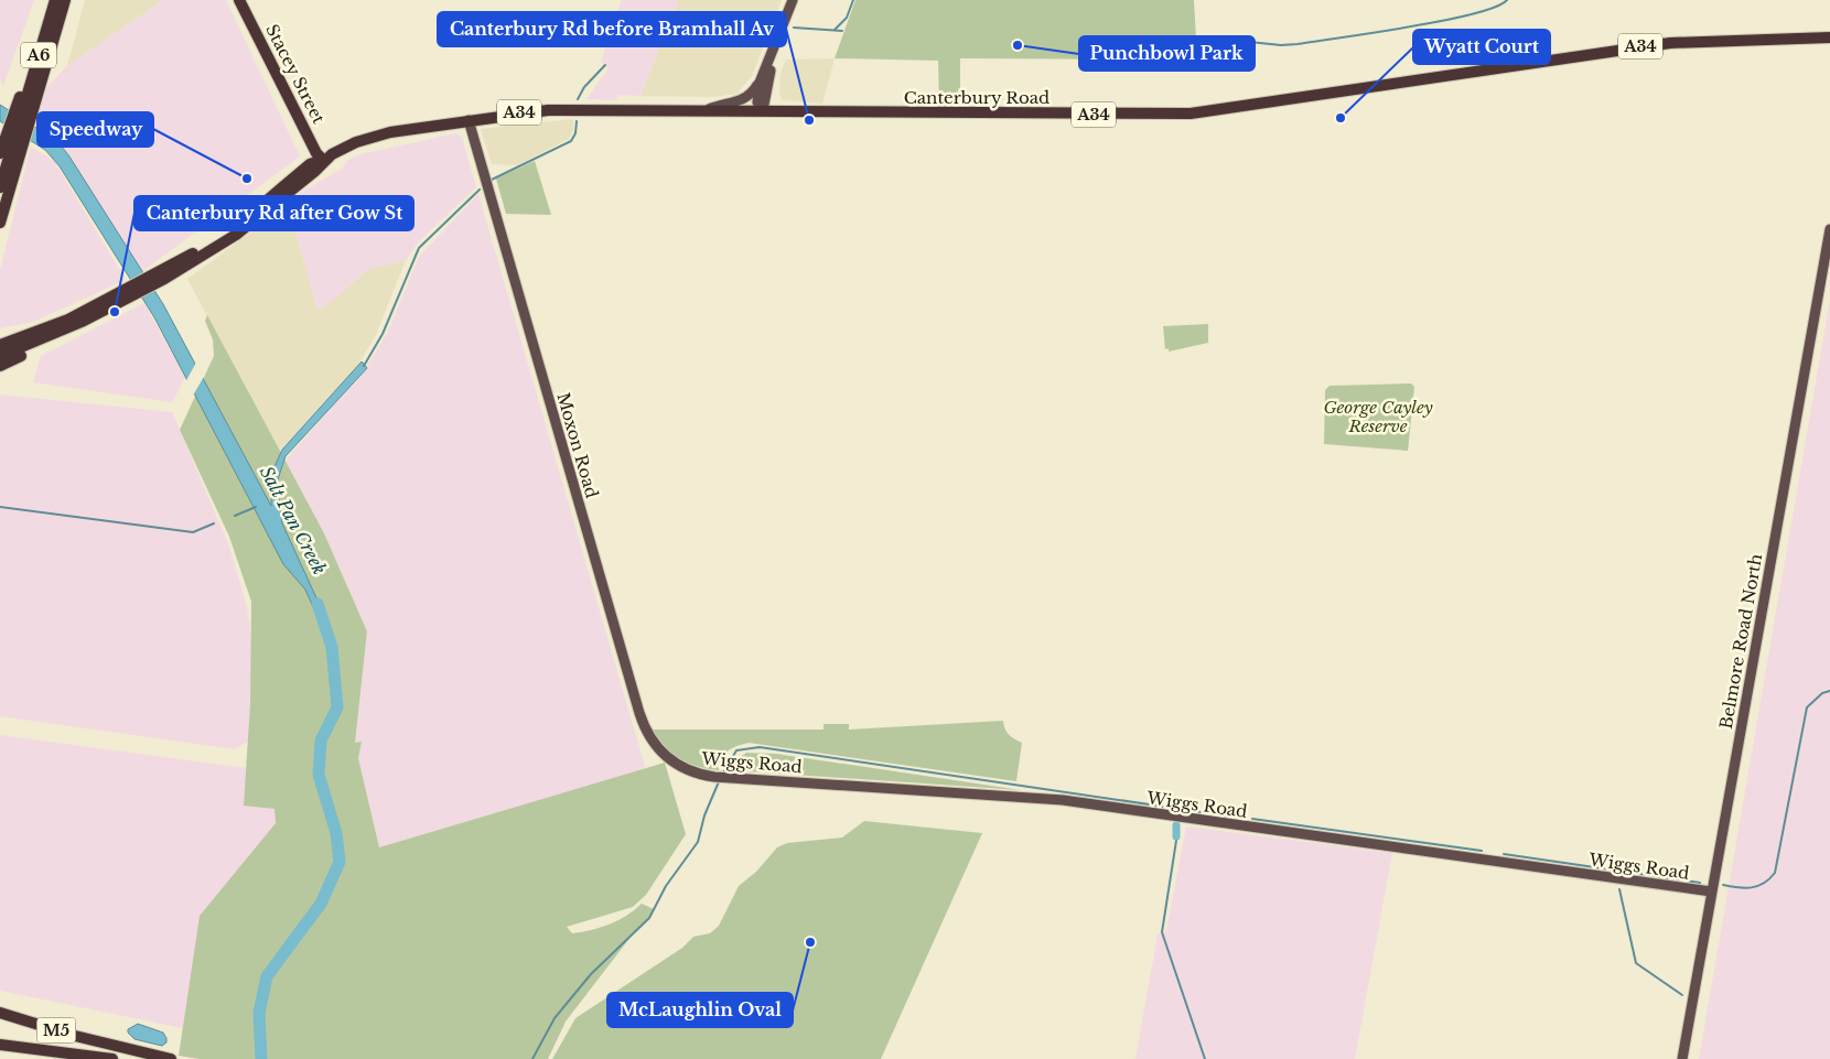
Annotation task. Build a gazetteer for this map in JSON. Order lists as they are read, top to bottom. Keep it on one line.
{"streets":{"highway":["A34","A6","Stacey Street","Canterbury Road","M5"],"main road":["Moxon Road","Belmore Road North","Wiggs Road"]},"crossings":[["Stacey Street","Canterbury Road"],["Canterbury Road","Moxon Road"],["Moxon Road","Wiggs Road"],["Belmore Road North","Wiggs Road"]],"water":["Salt Pan Creek"],"parks":["George Cayley Reserve"],"places":["Punchbowl Park","Wyatt Court","Canterbury Rd before Bramhall Av","Speedway","Canterbury Rd after Gow St","McLaughlin Oval"]}
